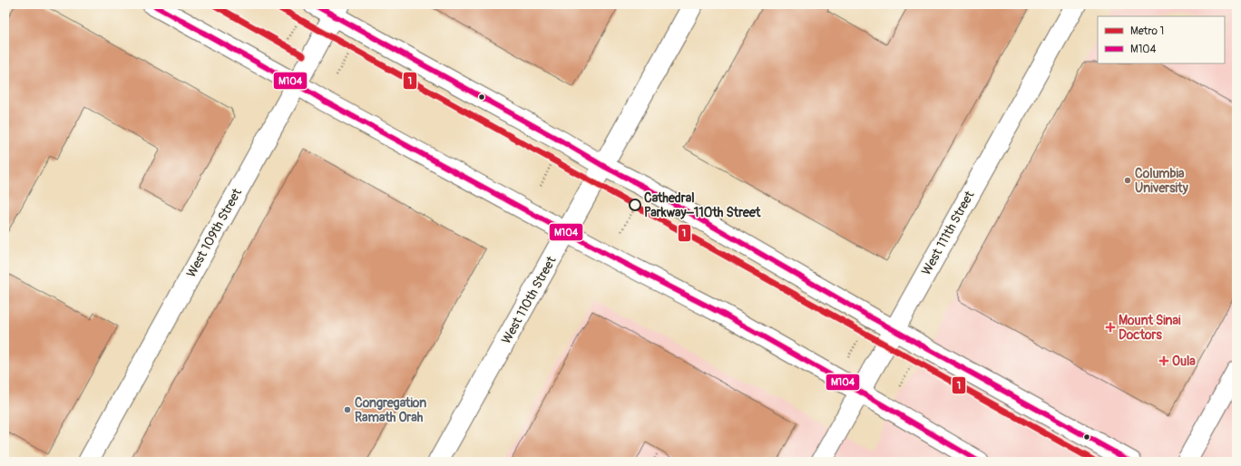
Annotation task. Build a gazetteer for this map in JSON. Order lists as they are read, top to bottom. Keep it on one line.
{"streets":{"main road":["West 109th Street","West 111th Street","West 110th Street"]},"places":{"other":["Columbia University","Cathedral Parkway–110th Street","Congregation Ramath Orah"],"health":["Mount Sinai Doctors","Oula"]},"lines":["metro line 1","transit line M104"],"legend":["Metro 1","M104"]}
